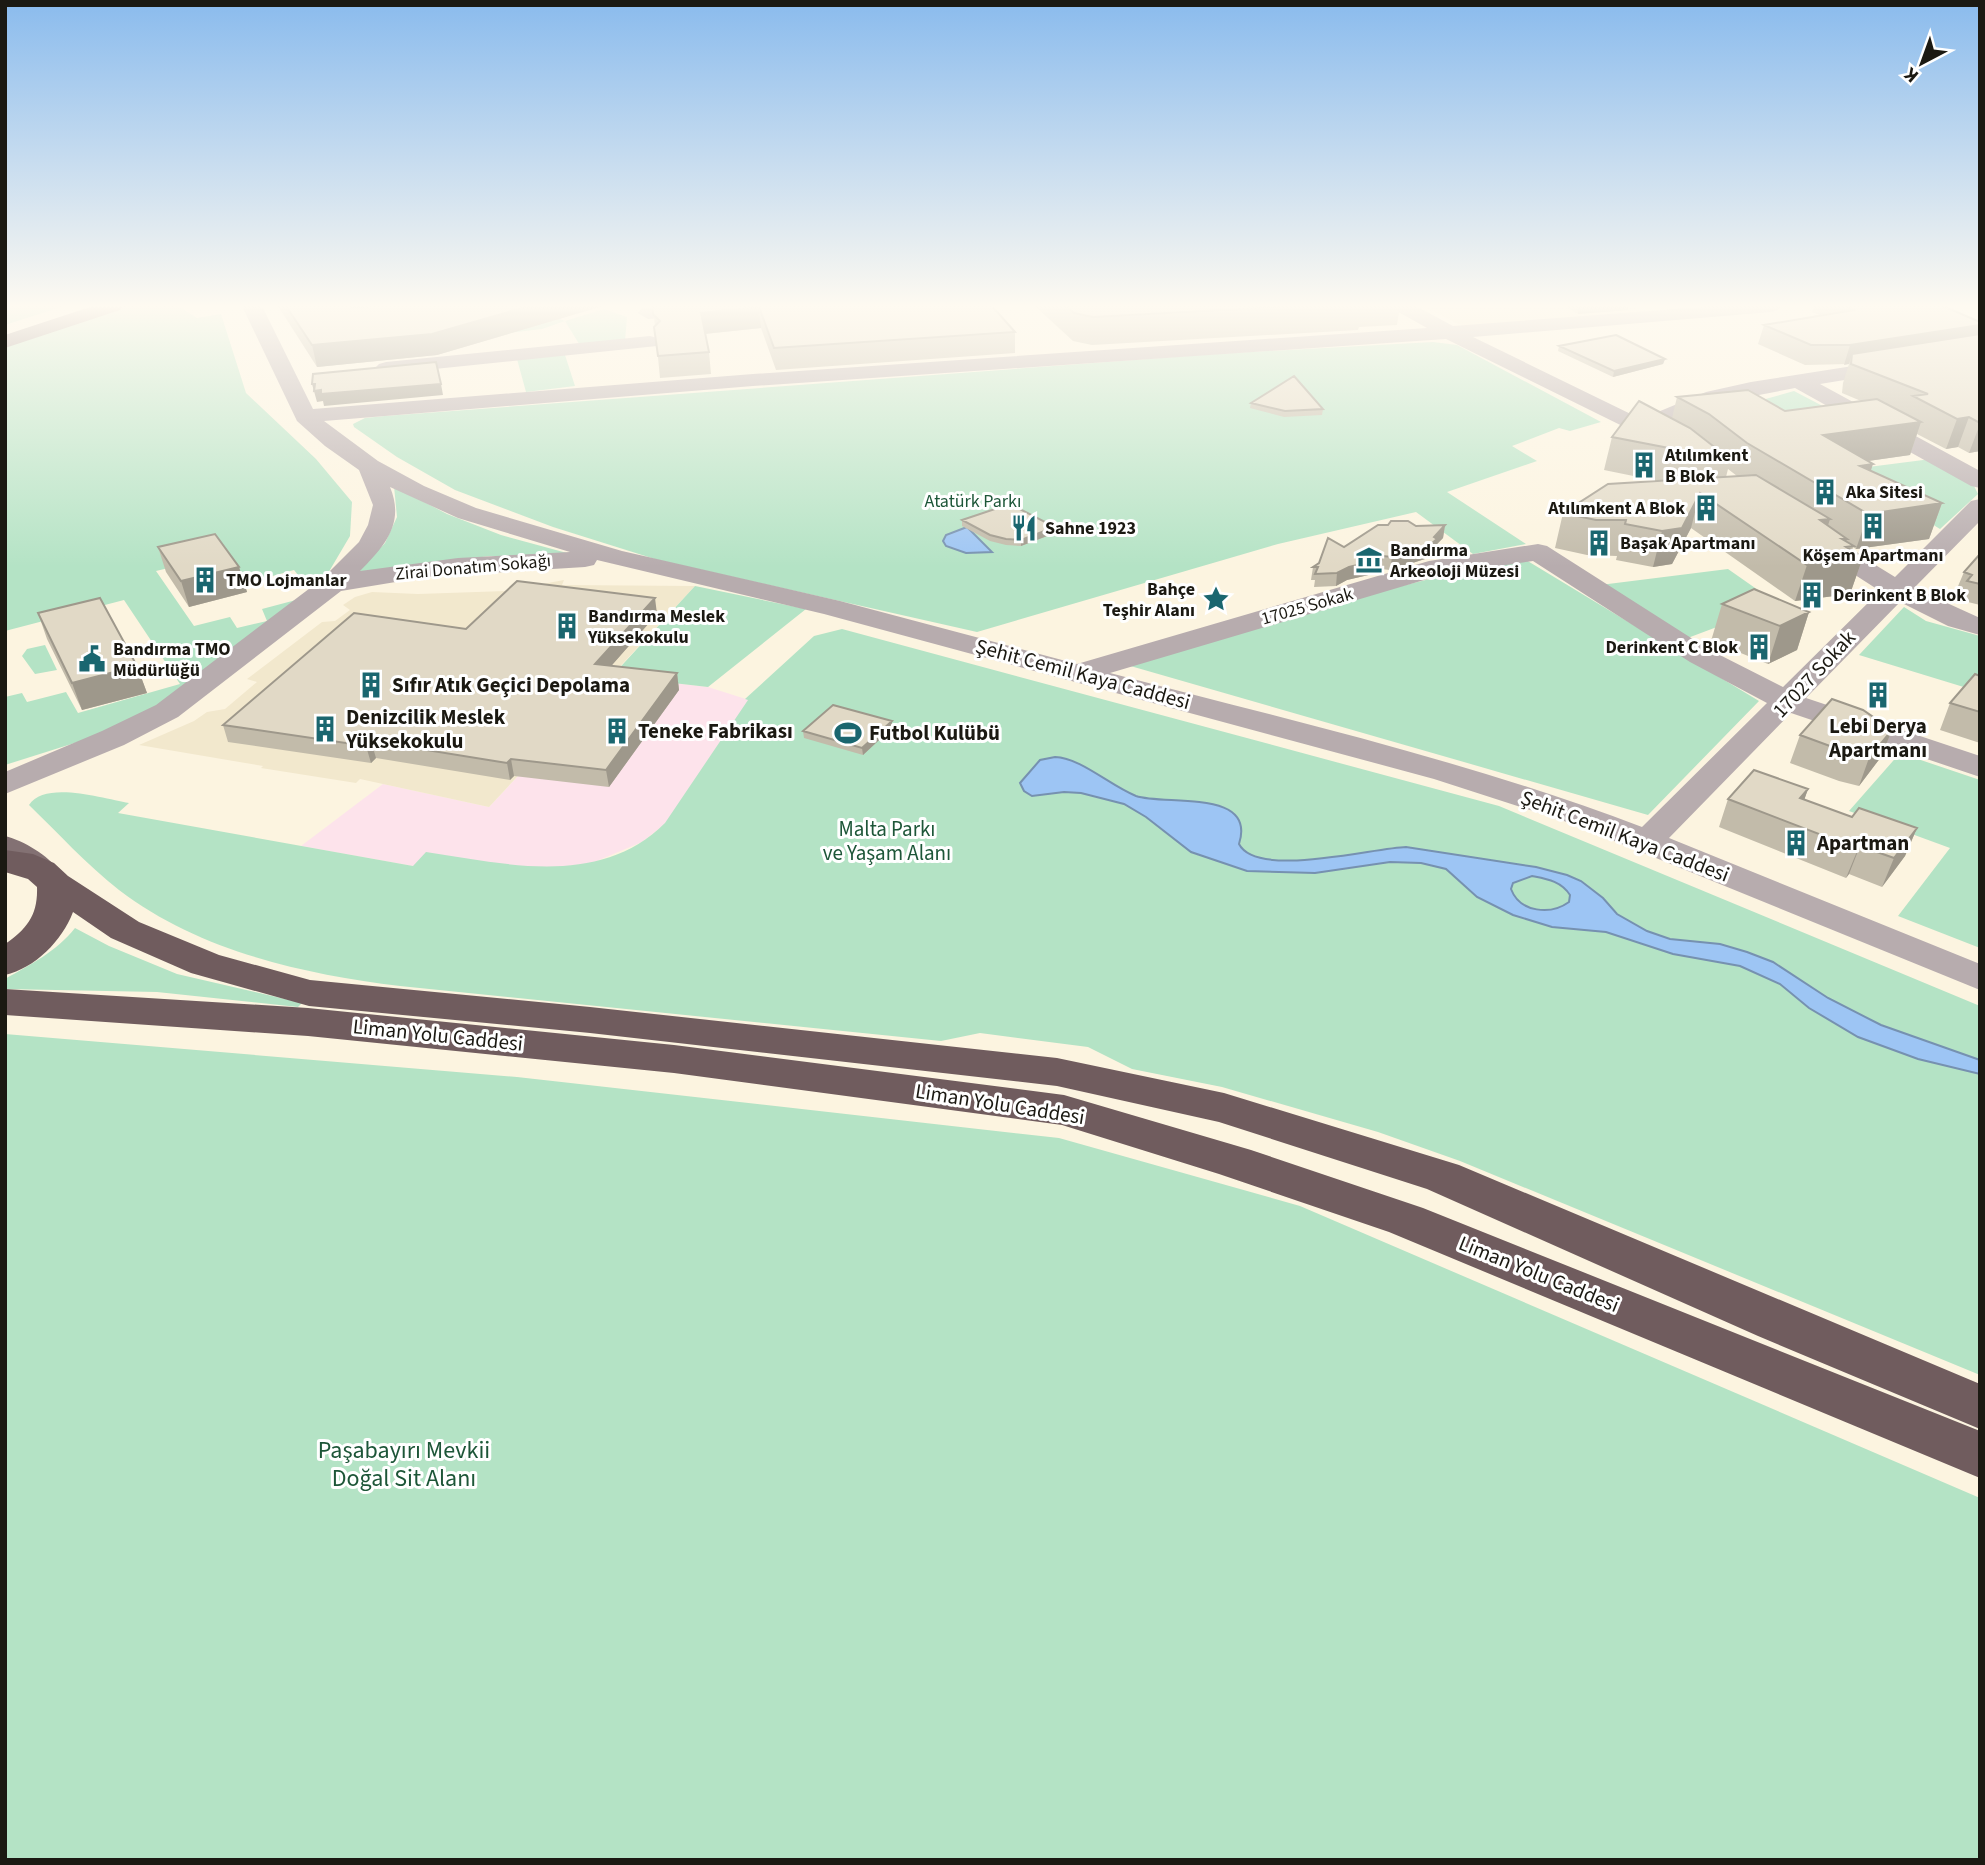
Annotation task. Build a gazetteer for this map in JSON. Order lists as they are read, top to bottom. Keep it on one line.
{"streets":{"highway":["Liman Yolu Caddesi"],"street":["Zirai Donatım Sokağı","17025 Sokak","Şehit Cemil Kaya Caddesi","17027 Sokak"]},"crossings":[["Zirai Donatım Sokağı","Şehit Cemil Kaya Caddesi"],["17025 Sokak","Şehit Cemil Kaya Caddesi"],["17025 Sokak","17027 Sokak"],["Şehit Cemil Kaya Caddesi","17027 Sokak"]],"parks":["Atatürk Parkı","Malta Parkı ve Yaşam Alanı","Paşabayırı Mevkii Doğal Sit Alanı"],"places":{"building":["Atılımkent B Blok","Aka Sitesi","Atılımkent A Blok","Köşem Apartmanı","Başak Apartmanı","TMO Lojmanlar","Derinkent B Blok","Bandırma Meslek Yüksekokulu","Derinkent C Blok","Sıfır Atık Geçici Depolama","Lebi Derya Apartmanı","Denizcilik Meslek Yüksekokulu","Teneke Fabrikası","Apartman"],"restaurant":["Sahne 1923"],"museum":["Bandırma Arkeoloji Müzesi"],"place":["Bahçe Teşhir Alanı"],"public building":["Bandırma TMO Müdürlüğü"],"sports":["Futbol Kulübü"]},"north":"bottom left"}
